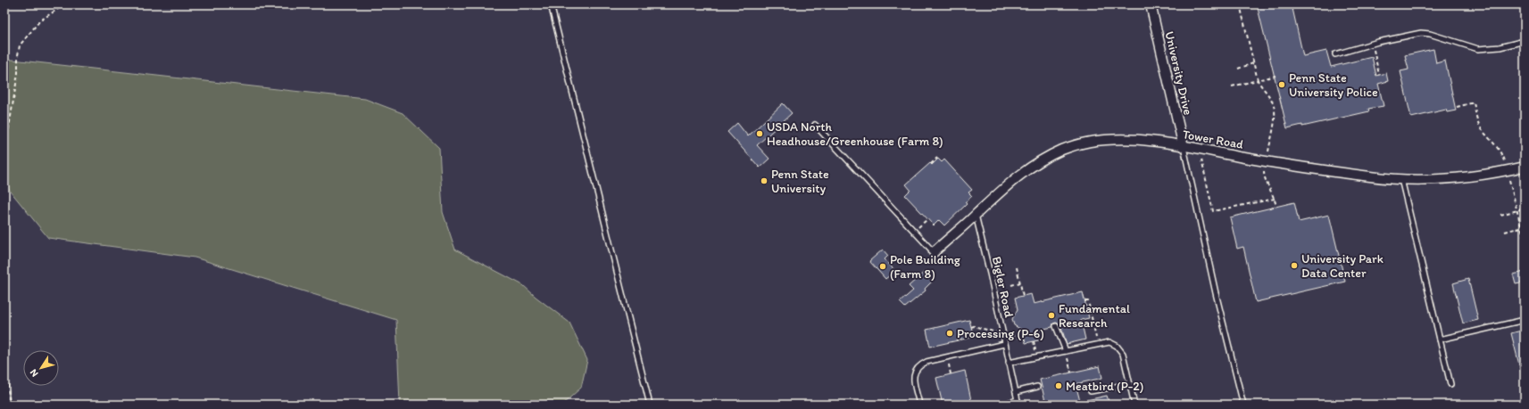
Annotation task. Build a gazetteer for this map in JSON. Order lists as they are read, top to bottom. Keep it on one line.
{"streets":{"street":["University Drive","Tower Road"],"lane":["Bigler Road"]},"crossings":[["University Drive","Tower Road"],["Tower Road","Bigler Road"]],"places":["Penn State University Police","USDA North Headhouse/Greenhouse (Farm 8)","Penn State University","University Park Data Center","Pole Building (Farm 8)","Fundamental Research","Processing (P-6)","Meatbird (P-2)"],"north":"bottom left"}
